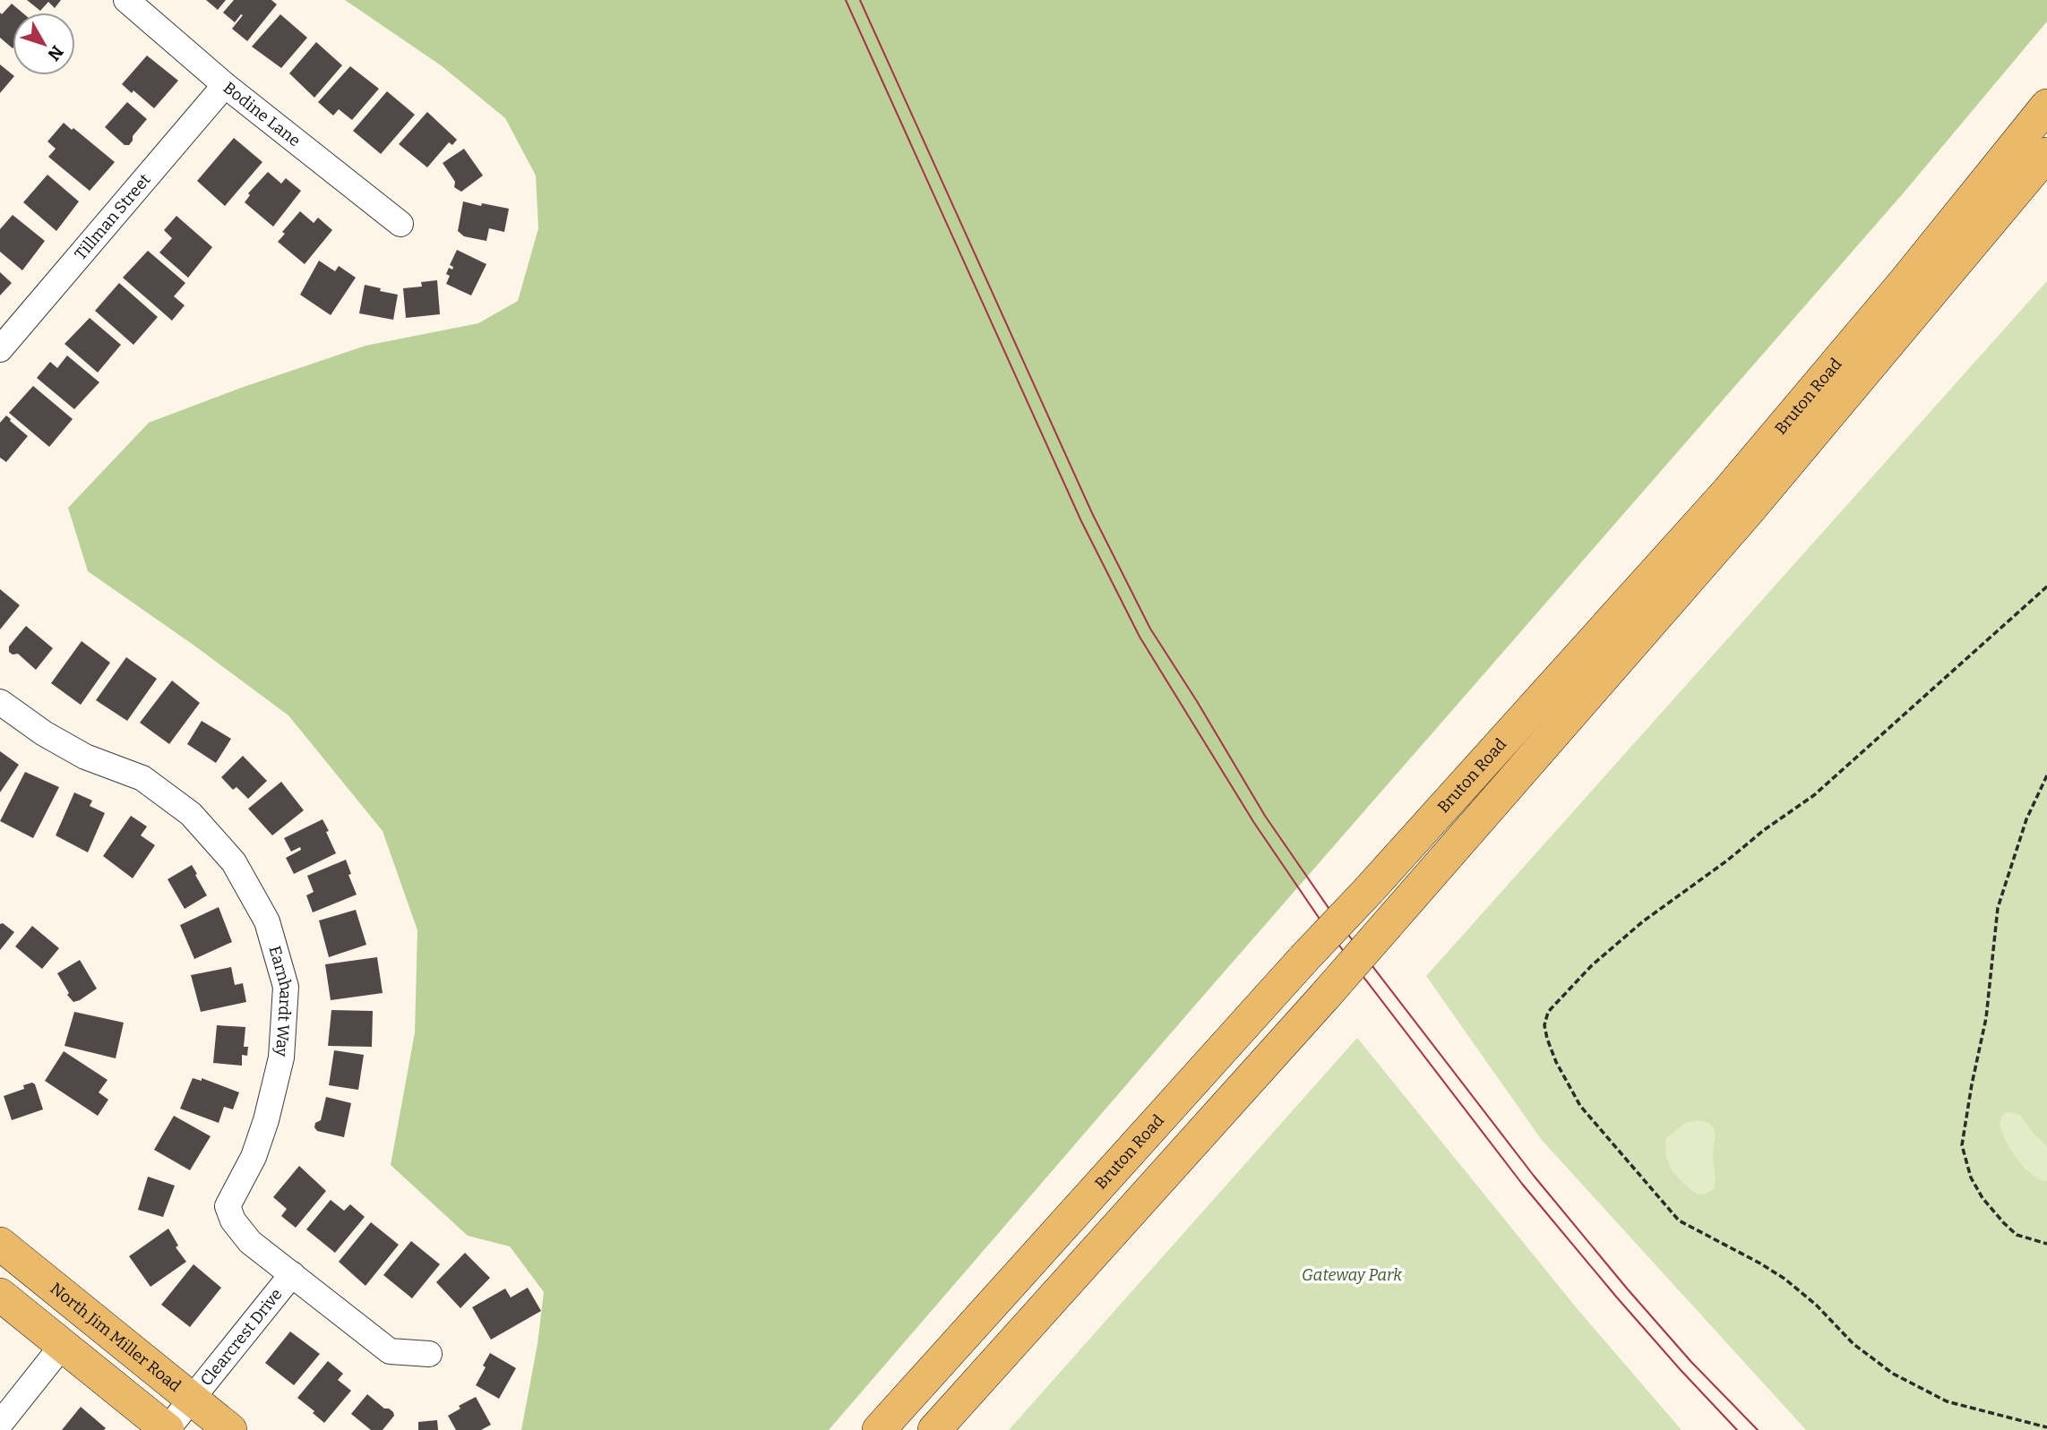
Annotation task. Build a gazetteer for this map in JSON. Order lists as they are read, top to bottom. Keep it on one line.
{"streets":{"main road":["Bruton Road","North Jim Miller Road"],"street":["Bodine Lane","Tillman Street","Earnhardt Way","Clearcrest Drive"]},"crossings":[["Bodine Lane","Tillman Street"],["Earnhardt Way","Clearcrest Drive"],["North Jim Miller Road","Clearcrest Drive"]],"parks":["Gateway Park"],"north":"bottom right"}
